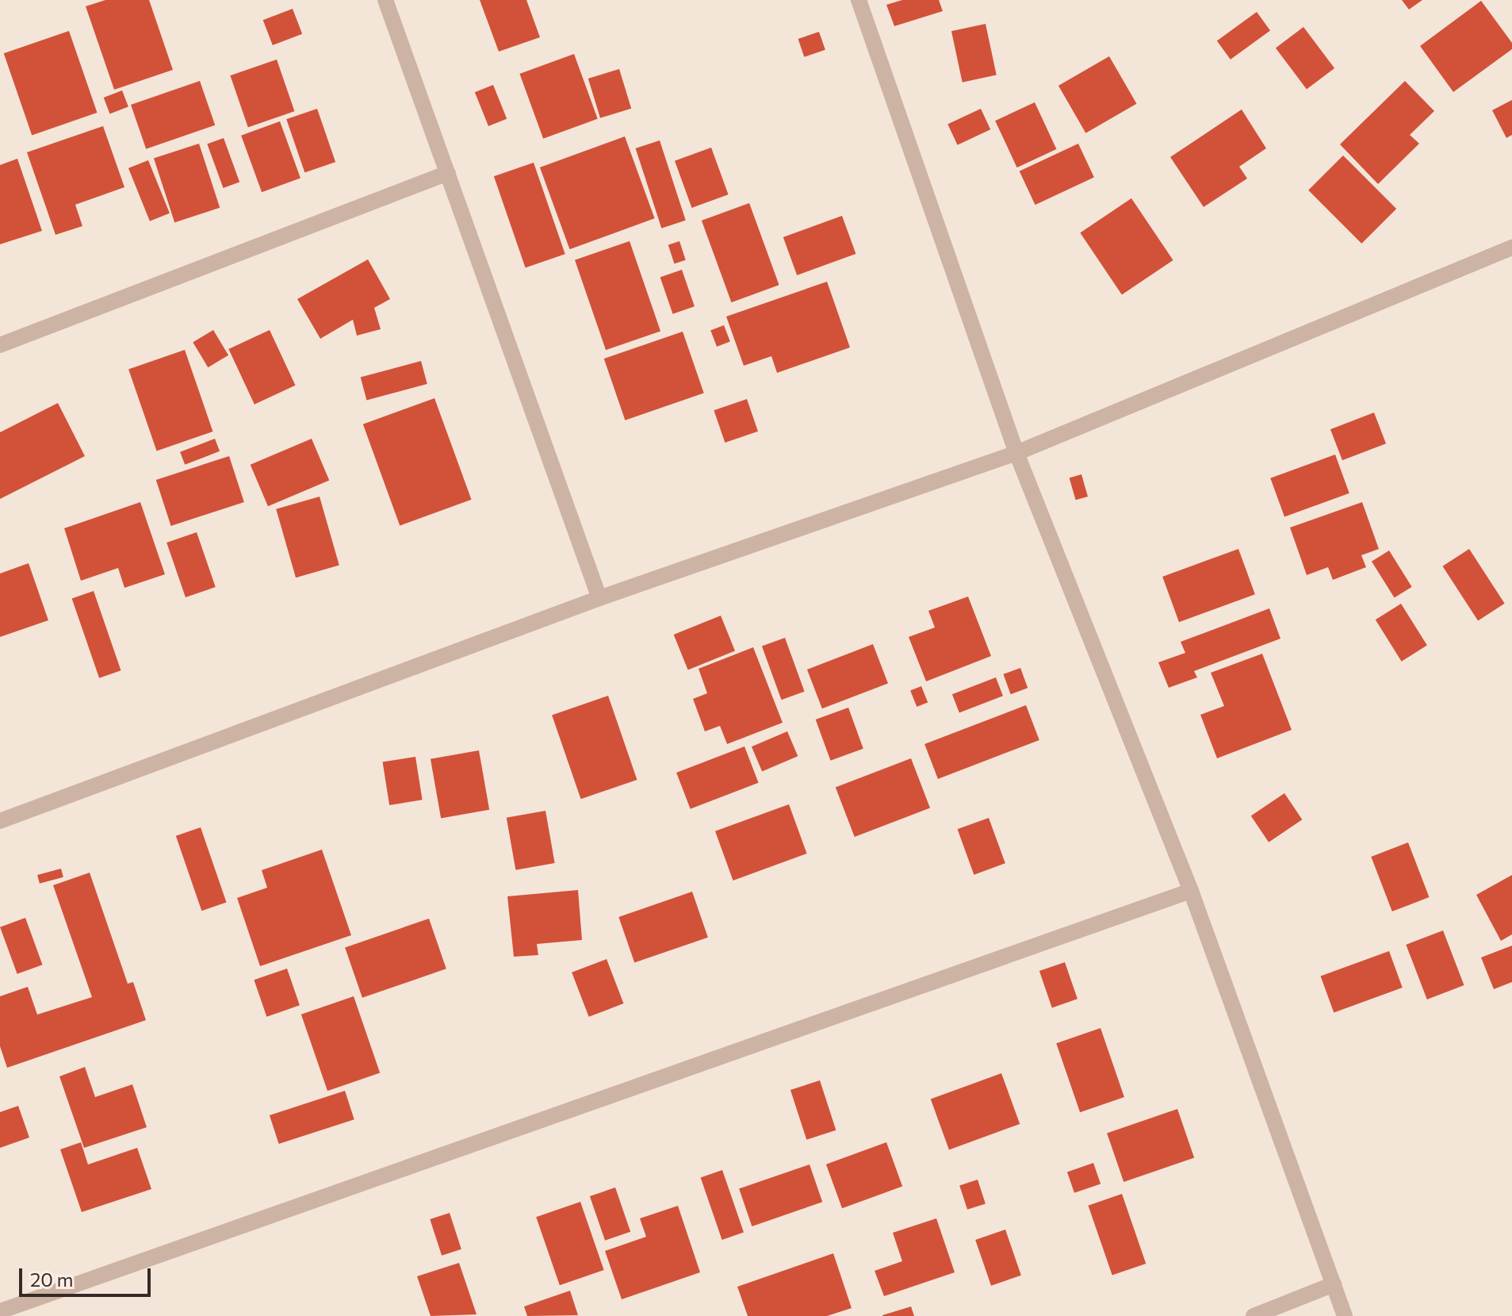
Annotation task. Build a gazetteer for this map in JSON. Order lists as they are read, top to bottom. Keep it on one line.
{"scale_bar":"20 m"}
